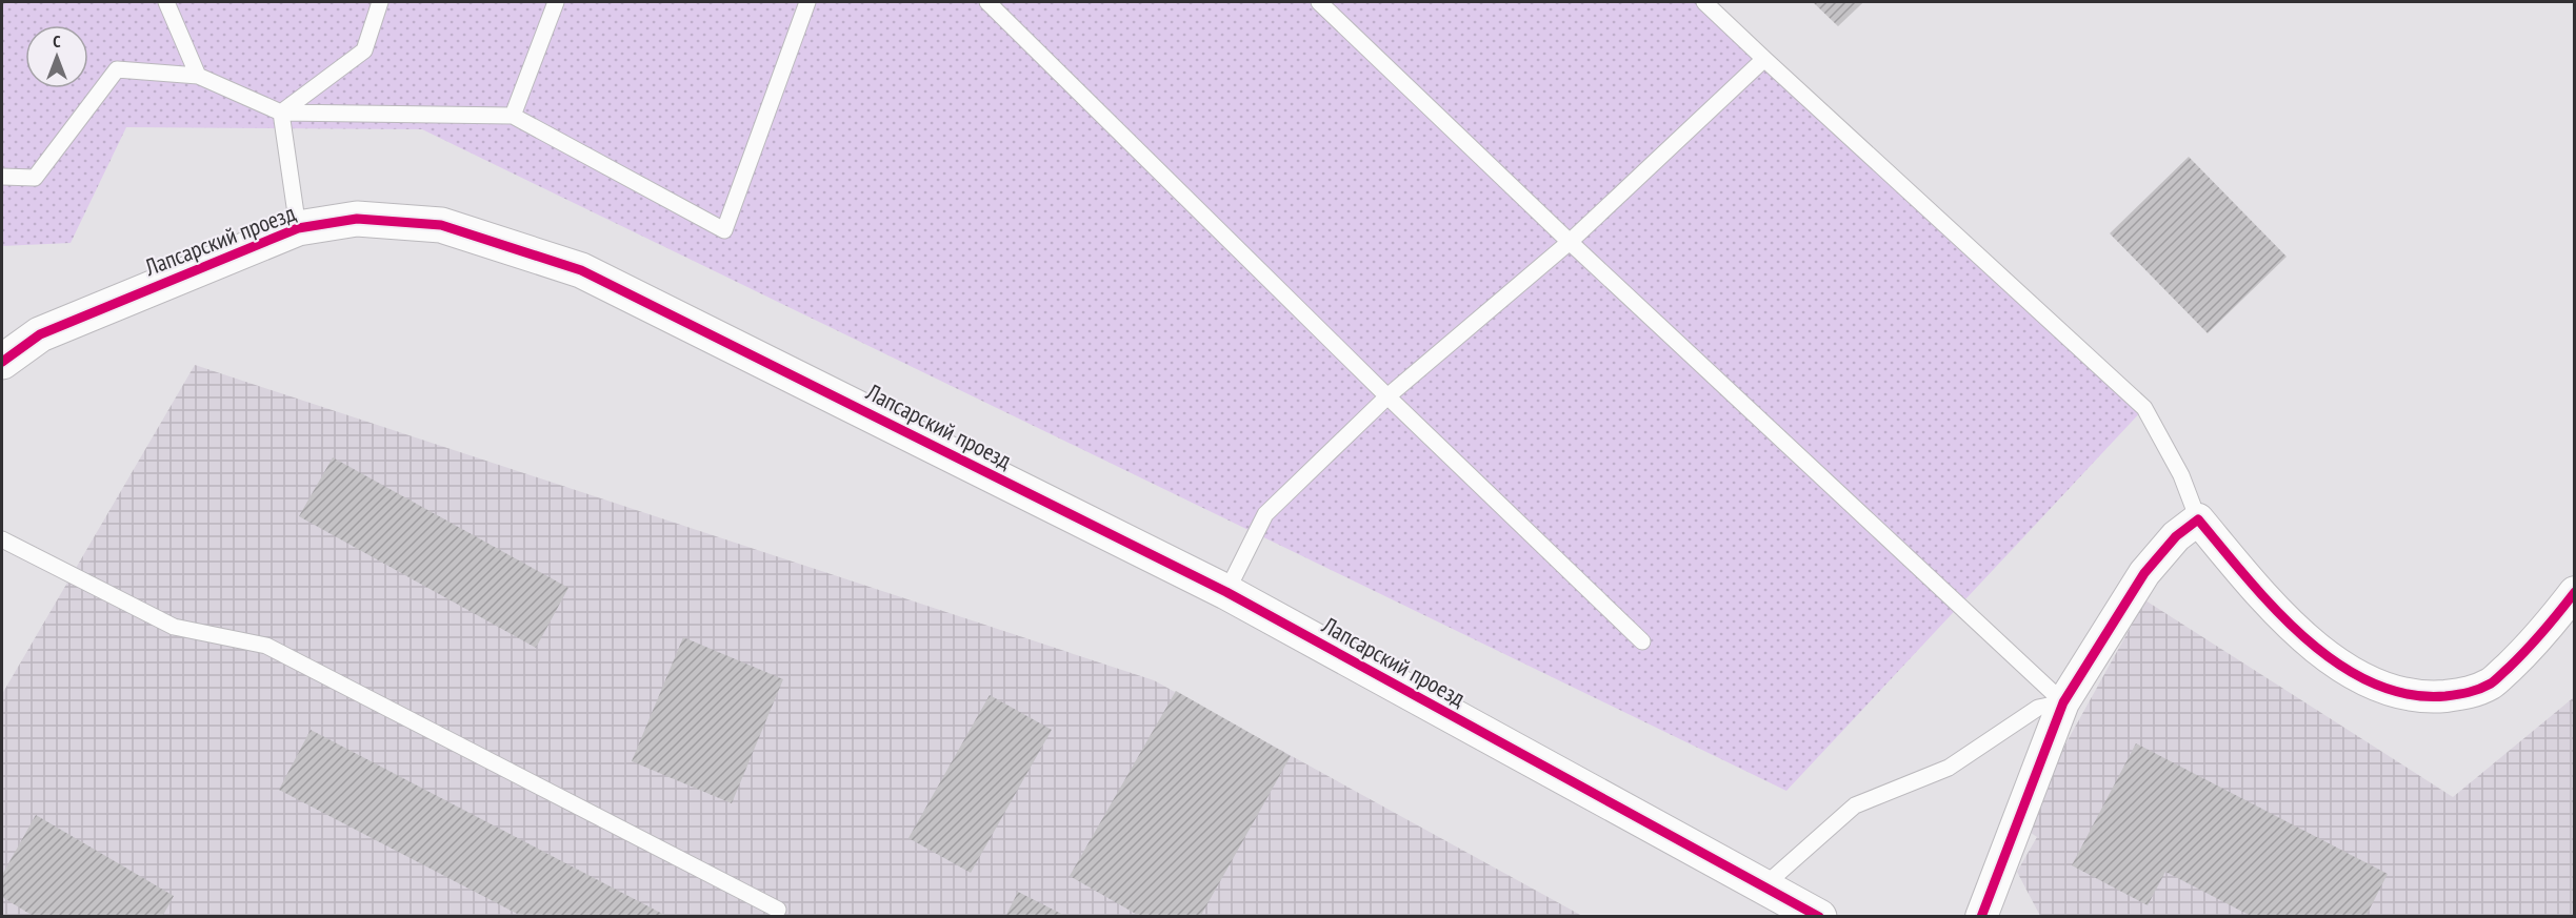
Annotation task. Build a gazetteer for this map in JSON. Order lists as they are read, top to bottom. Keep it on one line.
{"streets":{"street":["Лапсарский проезд"]},"north":"top"}
